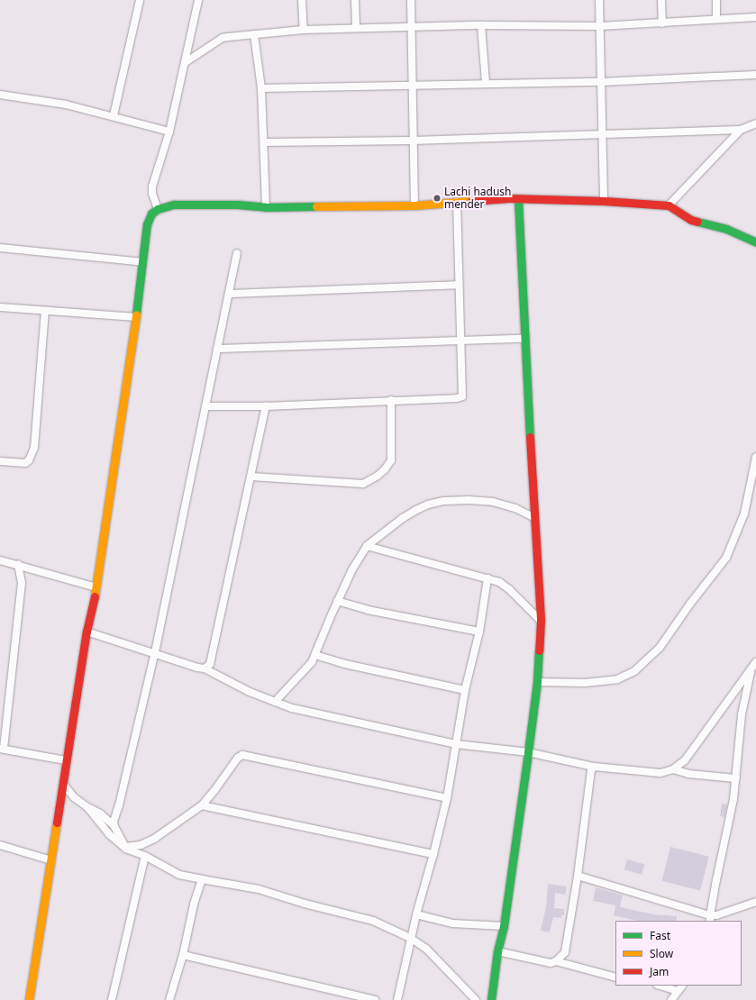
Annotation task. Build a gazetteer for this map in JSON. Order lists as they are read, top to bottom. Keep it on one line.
{"places":["Lachi hadush mender"],"legend":["Fast","Slow","Jam"]}
